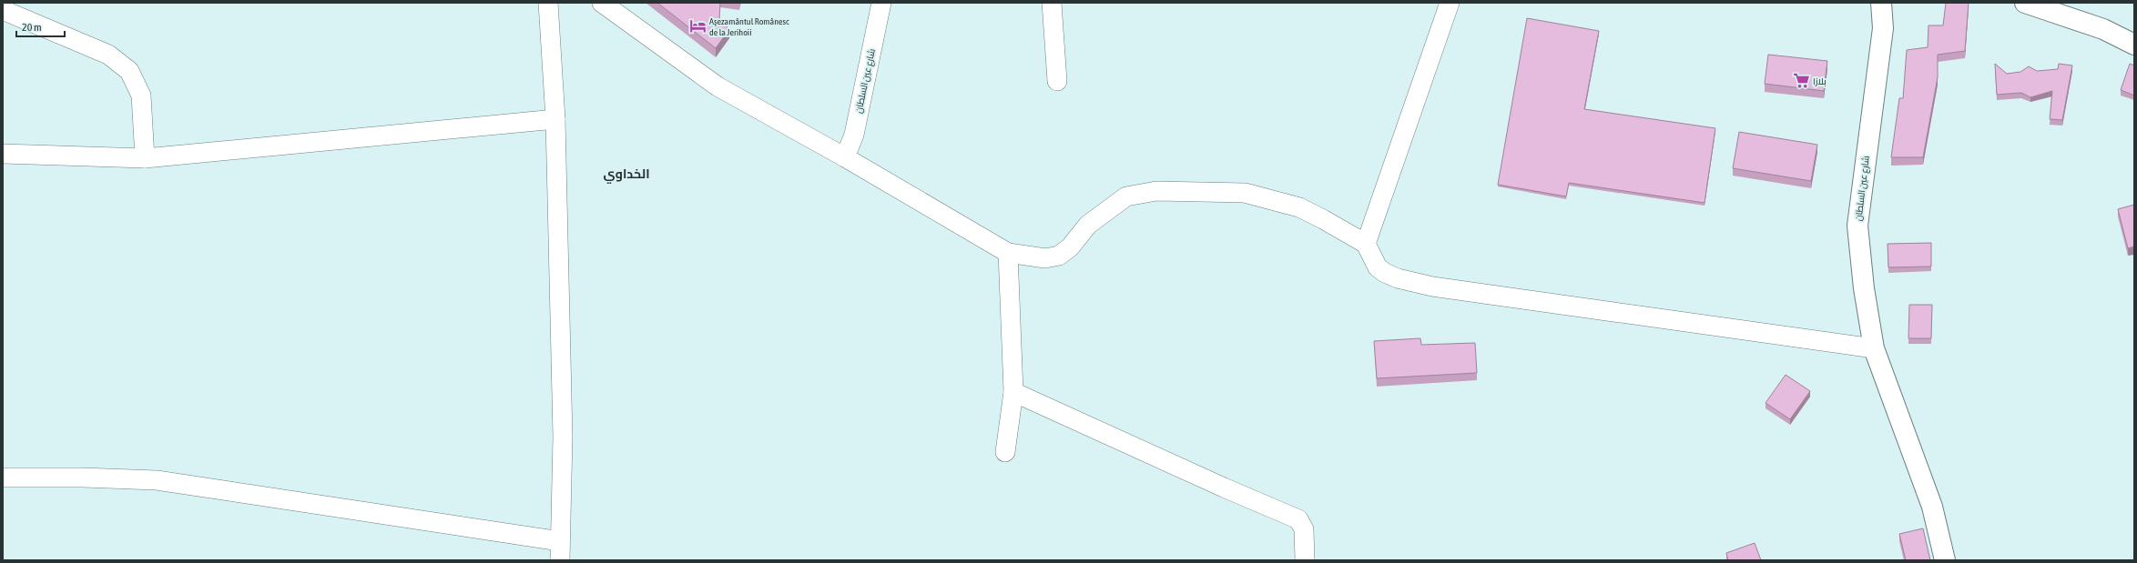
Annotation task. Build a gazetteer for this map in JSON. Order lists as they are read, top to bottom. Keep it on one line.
{"streets":{"street":["شارع عين السلطان"]},"districts":["الخداوي"],"places":{"hotel":["Aşezamântul Românesc de la Jerihoii"],"supermarket":["بلازا"]},"scale_bar":"20 m"}
